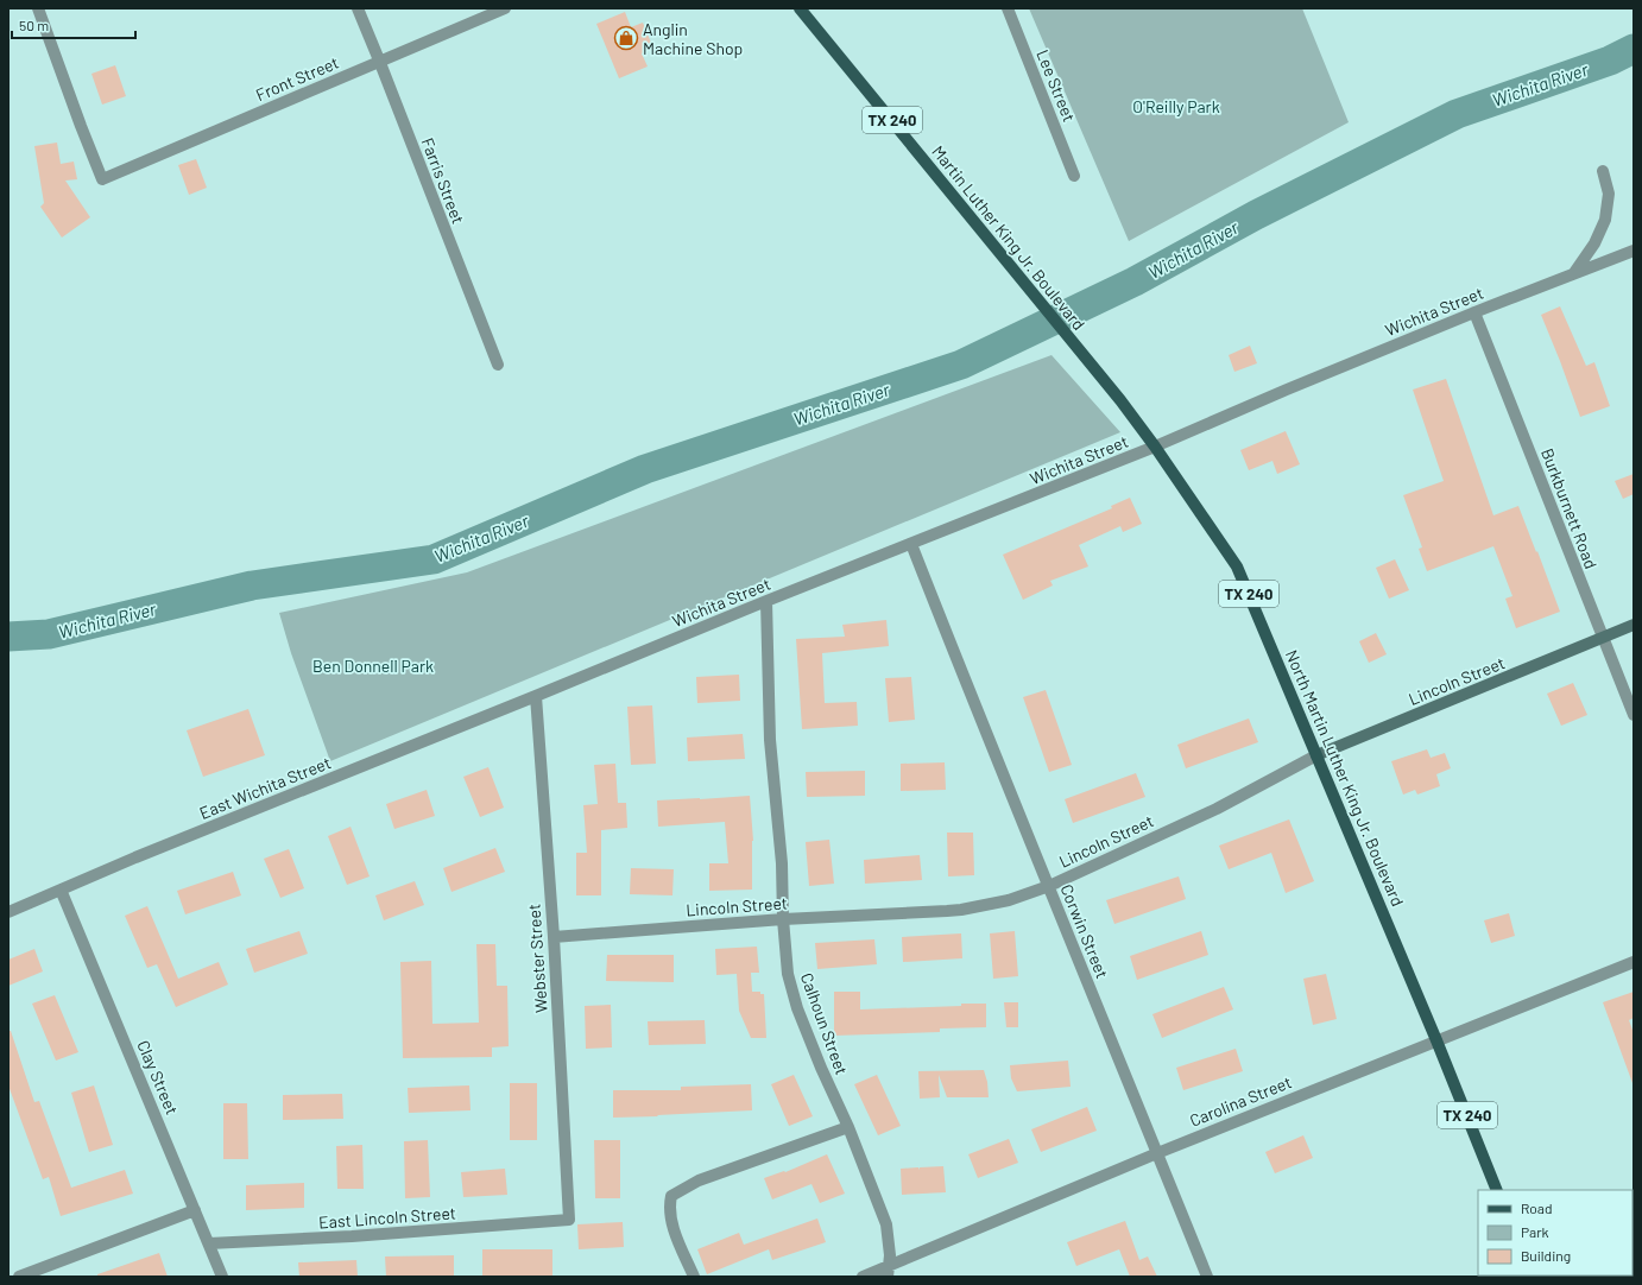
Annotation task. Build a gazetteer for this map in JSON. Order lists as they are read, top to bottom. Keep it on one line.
{"streets":{"main road":["TX 240","Martin Luther King Jr. Boulevard","Lincoln Street","North Martin Luther King Jr. Boulevard"],"street":["Front Street","Lee Street","Farris Street","Wichita Street","Burkburnett Road","East Wichita Street","Corwin Street","Webster Street","Calhoun Street","Clay Street","Carolina Street","East Lincoln Street"]},"crossings":[["Front Street","Farris Street"],["Martin Luther King Jr. Boulevard","North Martin Luther King Jr. Boulevard"],["Wichita Street","Burkburnett Road"],["Wichita Street","North Martin Luther King Jr. Boulevard"],["Wichita Street","East Wichita Street"],["Wichita Street","Corwin Street"],["Wichita Street","Webster Street"],["Wichita Street","Calhoun Street"],["Burkburnett Road","Lincoln Street"],["Lincoln Street","North Martin Luther King Jr. Boulevard"],["Lincoln Street","Corwin Street"],["Lincoln Street","Webster Street"],["Lincoln Street","Calhoun Street"],["North Martin Luther King Jr. Boulevard","Carolina Street"],["East Wichita Street","Webster Street"],["East Wichita Street","Clay Street"],["Corwin Street","Carolina Street"],["Webster Street","East Lincoln Street"],["Calhoun Street","Carolina Street"],["Clay Street","East Lincoln Street"]],"water":["Wichita River"],"parks":["O'Reilly Park","Ben Donnell Park"],"places":{"shop":["Anglin Machine Shop"]},"legend":["Road","Park","Building"],"scale_bar":"50 m"}
